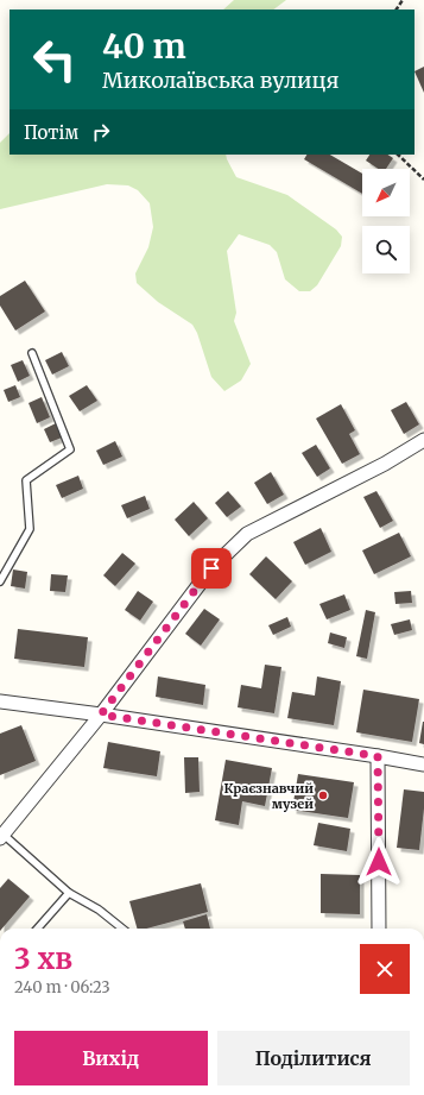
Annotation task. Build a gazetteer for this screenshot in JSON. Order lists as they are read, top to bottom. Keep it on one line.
{"places":["Краєзнавчий музей"],"north":"bottom left","page":{"turn":["40 m","Миколаївська вулиця"],"then":"Потім","heading":["3 хв","240 m · 06:23"],"buttons":["Вихід","Поділитися"]}}
